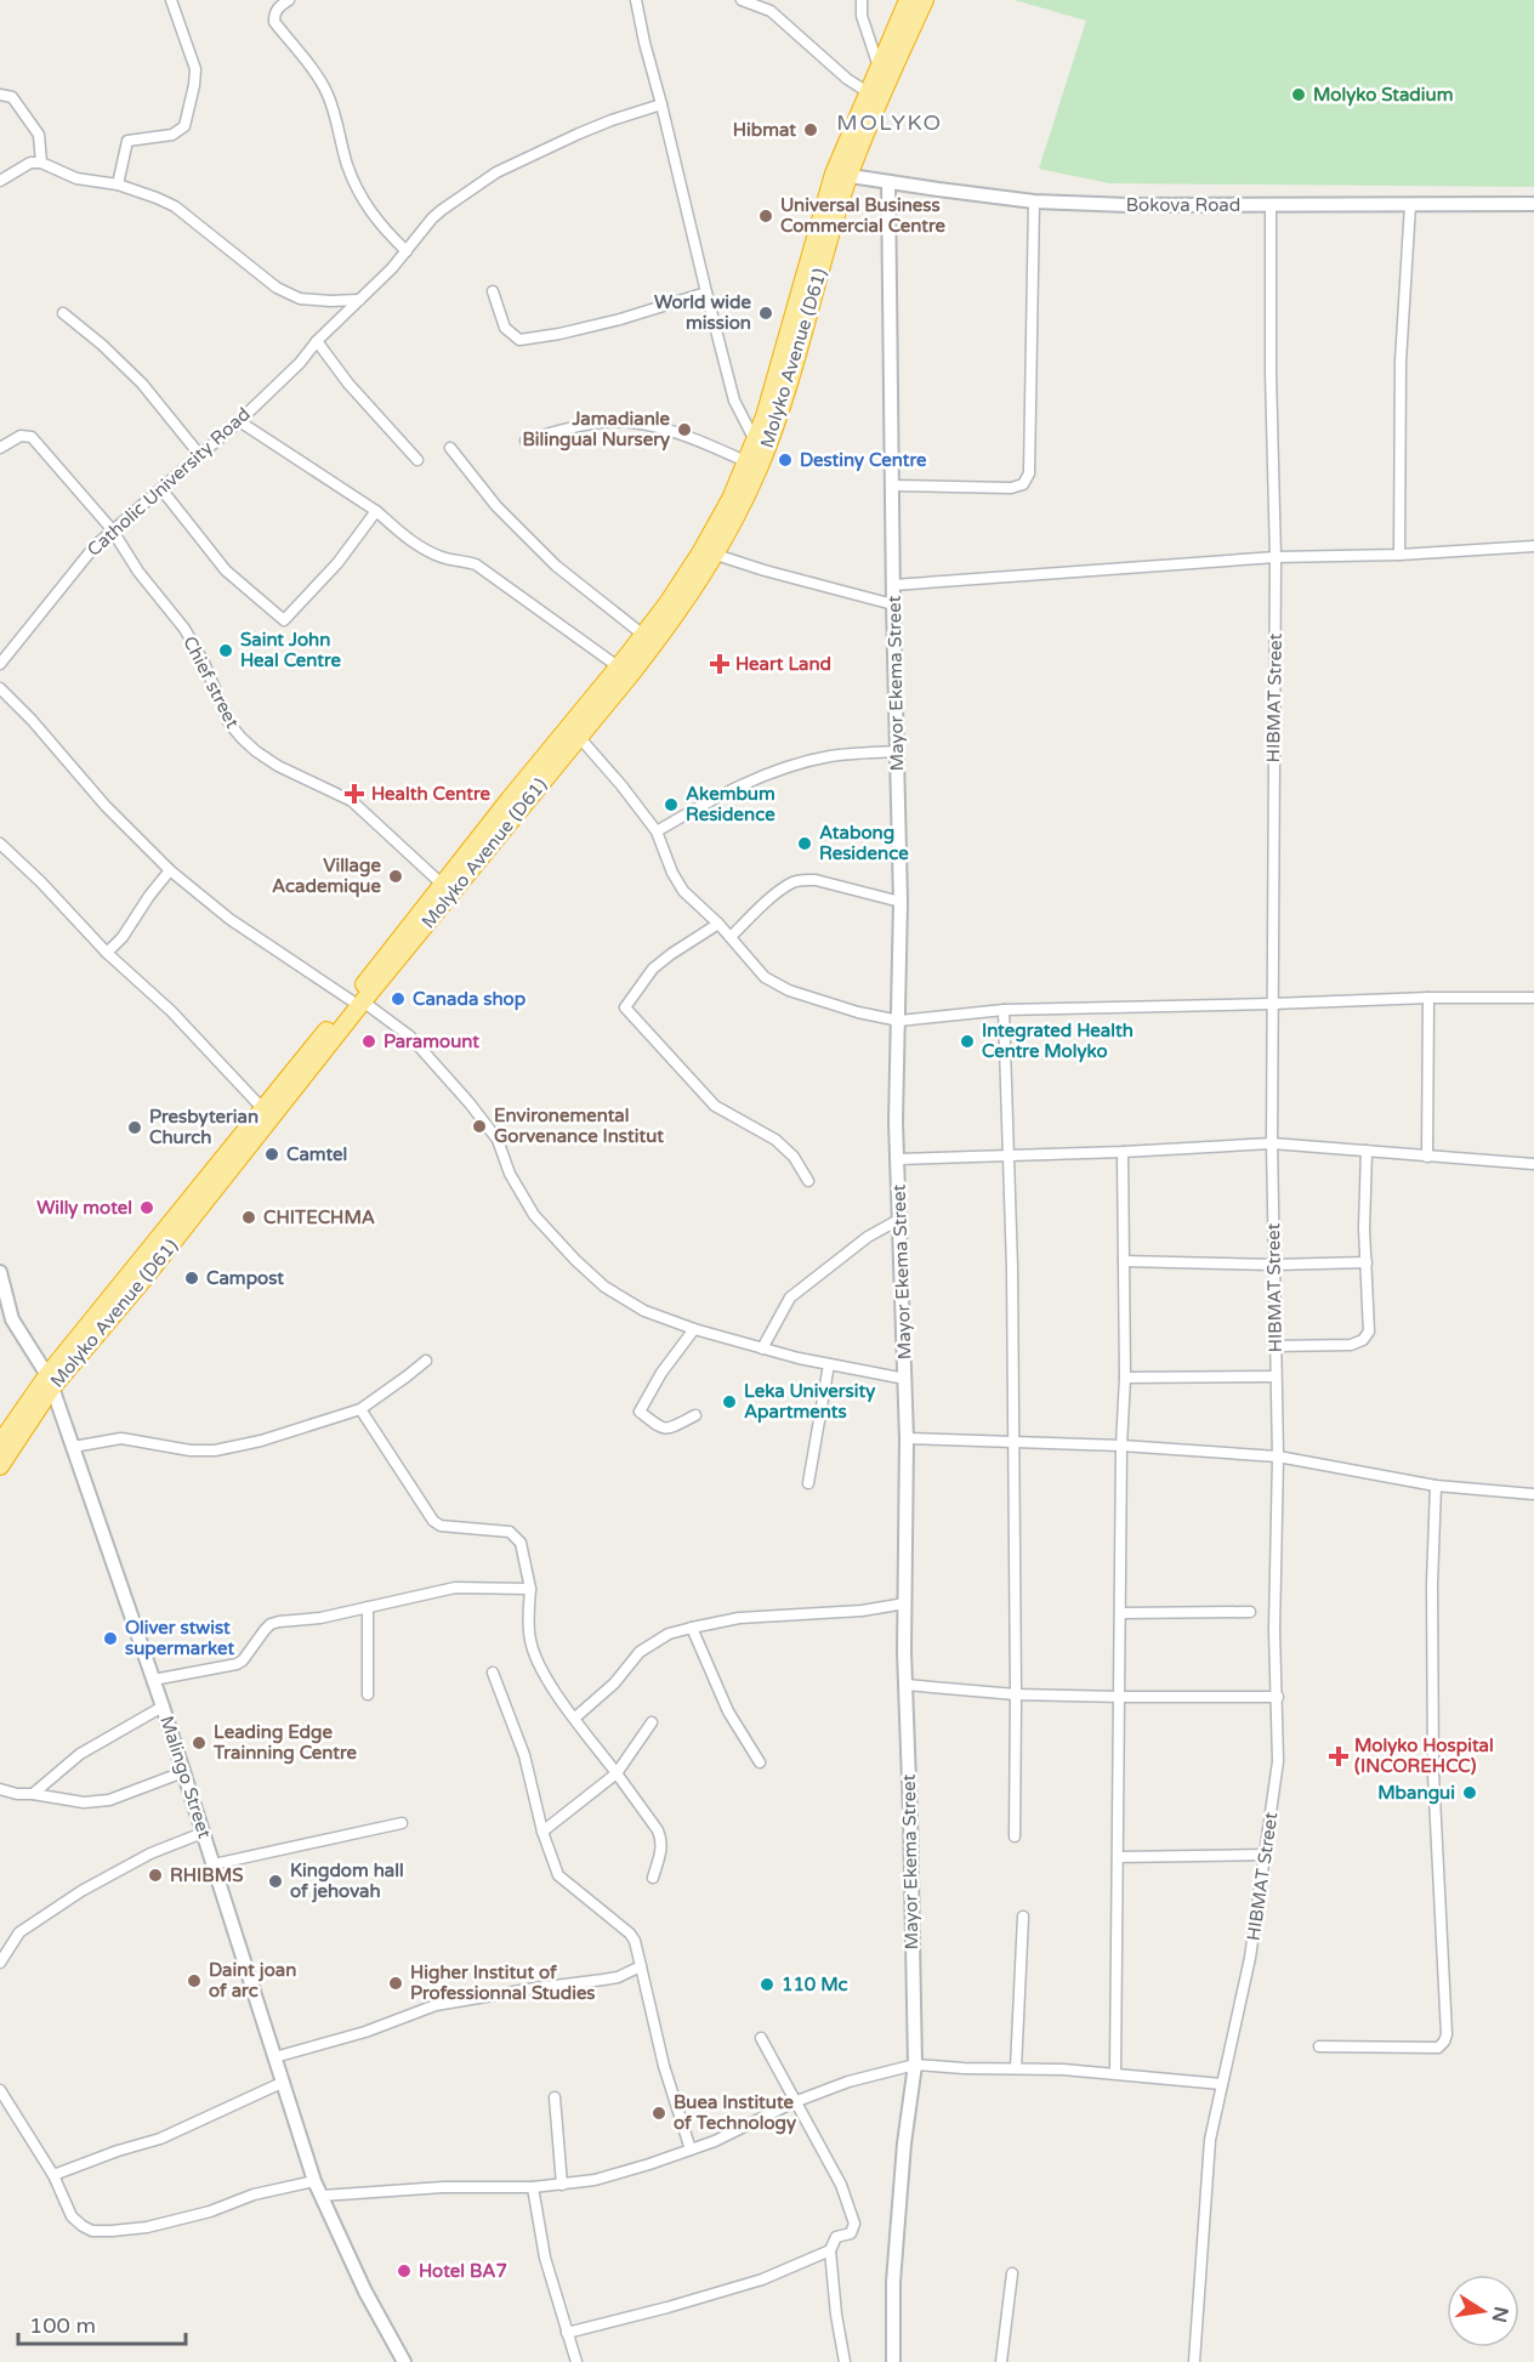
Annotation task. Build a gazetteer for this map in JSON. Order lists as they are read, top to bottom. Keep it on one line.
{"streets":{"highway":["Molyko Avenue (D61)"],"street":["Bokova Road","Catholic University Road","Chief street","Mayor Ekema Street","HIBMAT Street","Malingo Street"]},"crossings":[["Bokova Road","Molyko Avenue (D61)"],["Bokova Road","Mayor Ekema Street"],["Bokova Road","HIBMAT Street"],["Molyko Avenue (D61)","Chief street"],["Molyko Avenue (D61)","Malingo Street"],["Catholic University Road","Chief street"]],"districts":["MOLYKO"],"places":{"other":["Molyko Stadium","Hibmat","Universal Business Commercial Centre","World wide mission","Jamadianle Bilingual Nursery","Destiny Centre","Saint John Heal Centre","Akembum Residence","Atabong Residence","Village Academique","Canada shop","Paramount","Integrated Health Centre Molyko","Environemental Gorvenance Institut","Presbyterian Church","Camtel","Willy motel","CHITECHMA","Campost","Leka University Apartments","Oliver stwist supermarket","Leading Edge Trainning Centre","Mbangui","RHIBMS","Kingdom hall of jehovah","Daint joan of arc","Higher Institut of Professionnal Studies","110 Mc","Buea Institute of Technology","Hotel BA7"],"health":["Heart Land","Health Centre","Molyko Hospital (INCOREHCC)"]},"scale_bar":"100 m","north":"right"}
